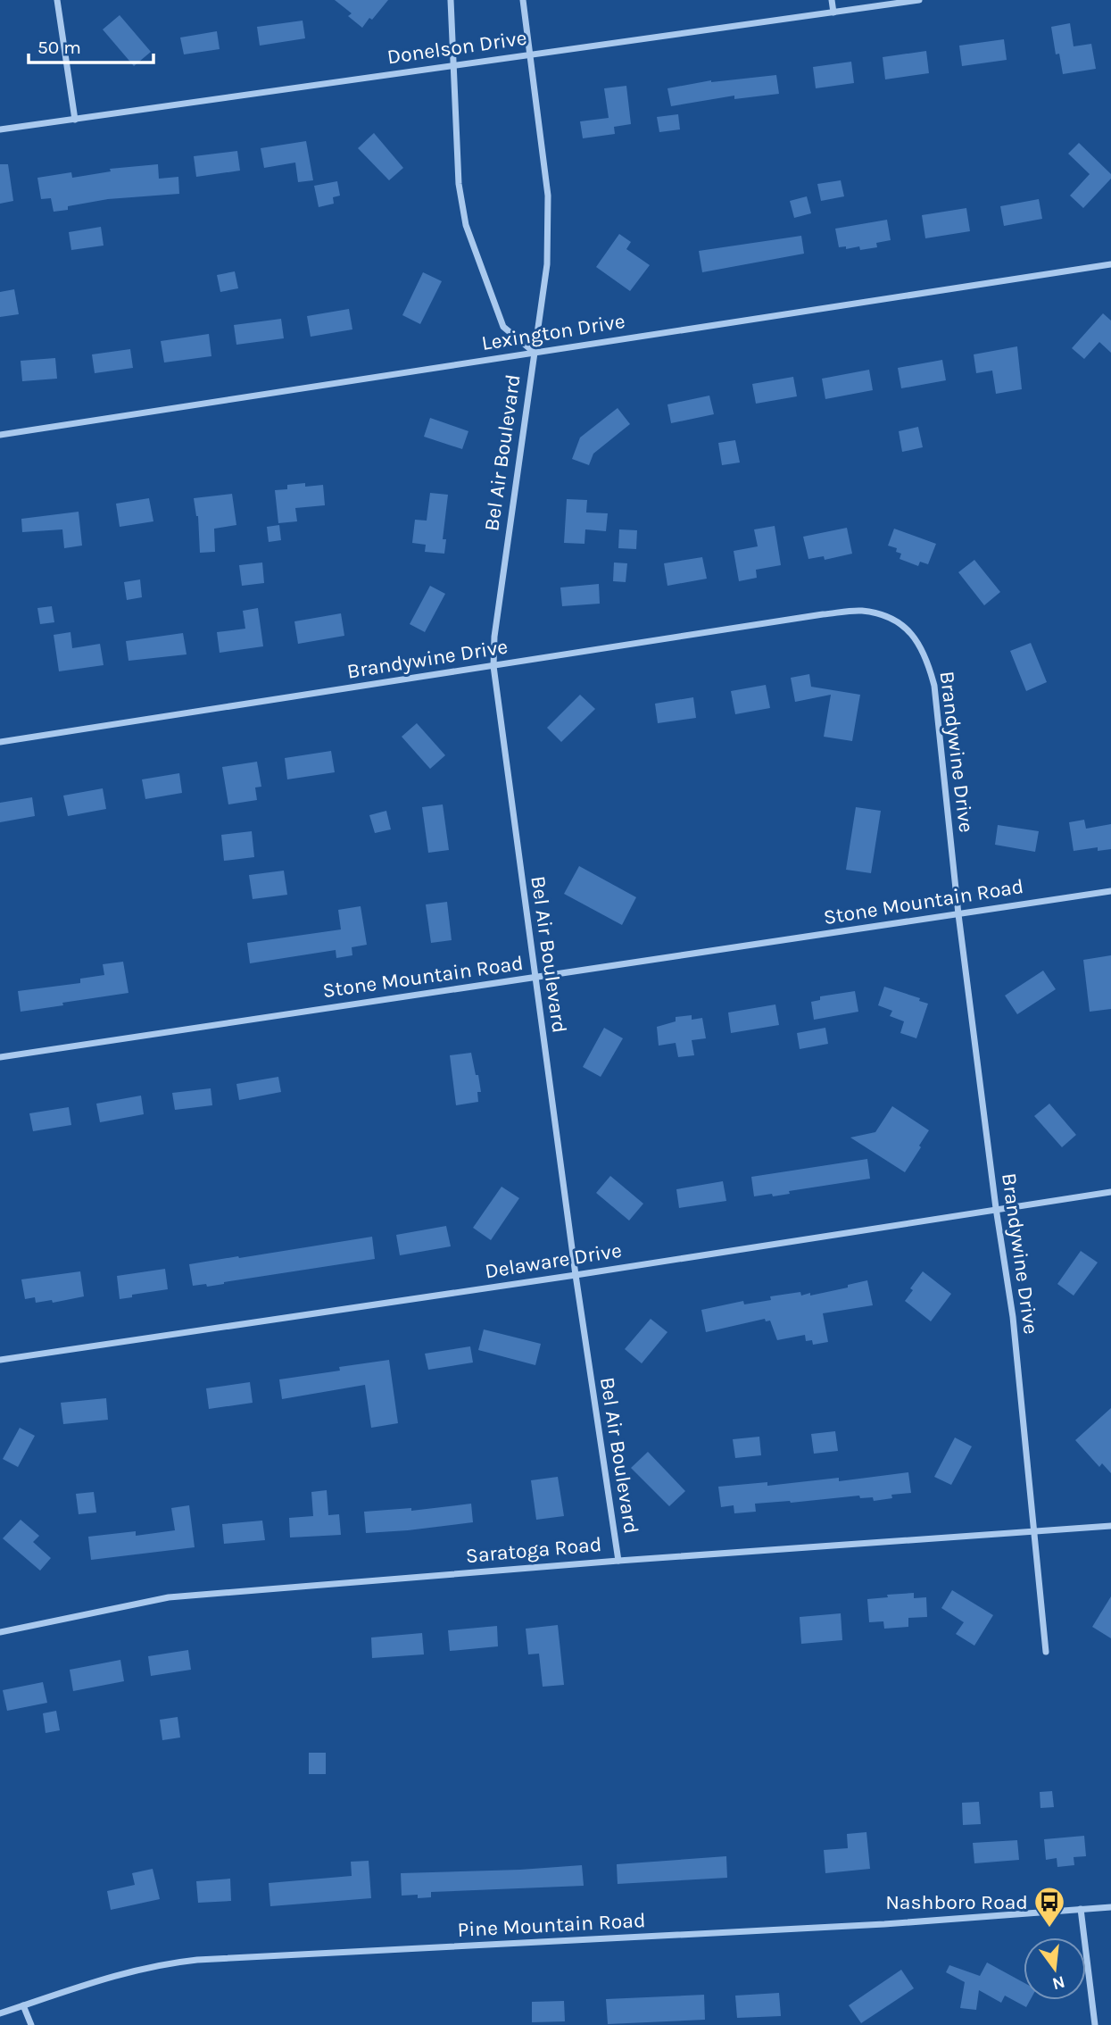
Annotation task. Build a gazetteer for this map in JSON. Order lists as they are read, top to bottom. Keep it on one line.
{"streets":{"street":["Donelson Drive","Lexington Drive","Bel Air Boulevard","Brandywine Drive","Stone Mountain Road","Delaware Drive","Saratoga Road","Pine Mountain Road"]},"crossings":[["Donelson Drive","Bel Air Boulevard"],["Lexington Drive","Bel Air Boulevard"],["Bel Air Boulevard","Brandywine Drive"],["Bel Air Boulevard","Stone Mountain Road"],["Bel Air Boulevard","Delaware Drive"],["Bel Air Boulevard","Saratoga Road"],["Brandywine Drive","Stone Mountain Road"],["Brandywine Drive","Delaware Drive"],["Brandywine Drive","Saratoga Road"]],"places":{"bus stop":["Nashboro Road"]},"scale_bar":"50 m","north":"bottom"}
